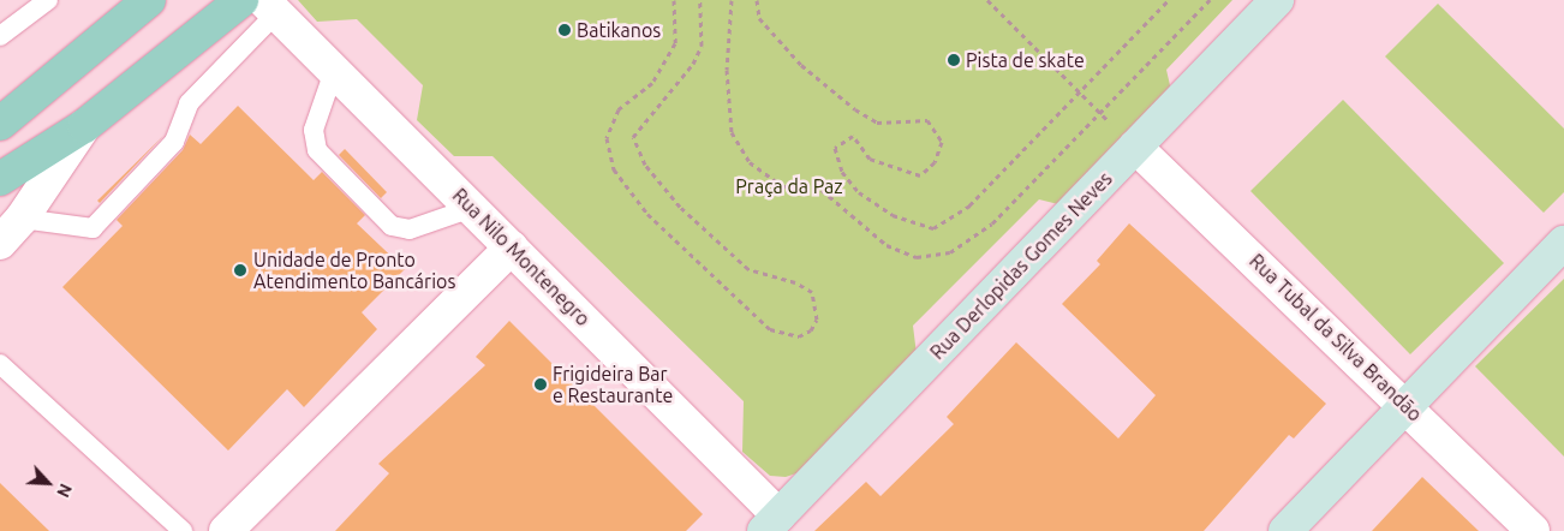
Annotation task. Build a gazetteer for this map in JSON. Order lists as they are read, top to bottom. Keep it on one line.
{"streets":{"street":["Rua Nilo Montenegro","Rua Derlopidas Gomes Neves","Rua Tubal da Silva Brandão"]},"crossings":[["Rua Nilo Montenegro","Rua Derlopidas Gomes Neves"],["Rua Derlopidas Gomes Neves","Rua Tubal da Silva Brandão"]],"parks":["Praça da Paz"],"places":["Batikanos","Pista de skate","Unidade de Pronto Atendimento Bancários","Frigideira Bar e Restaurante"],"north":"bottom right"}
